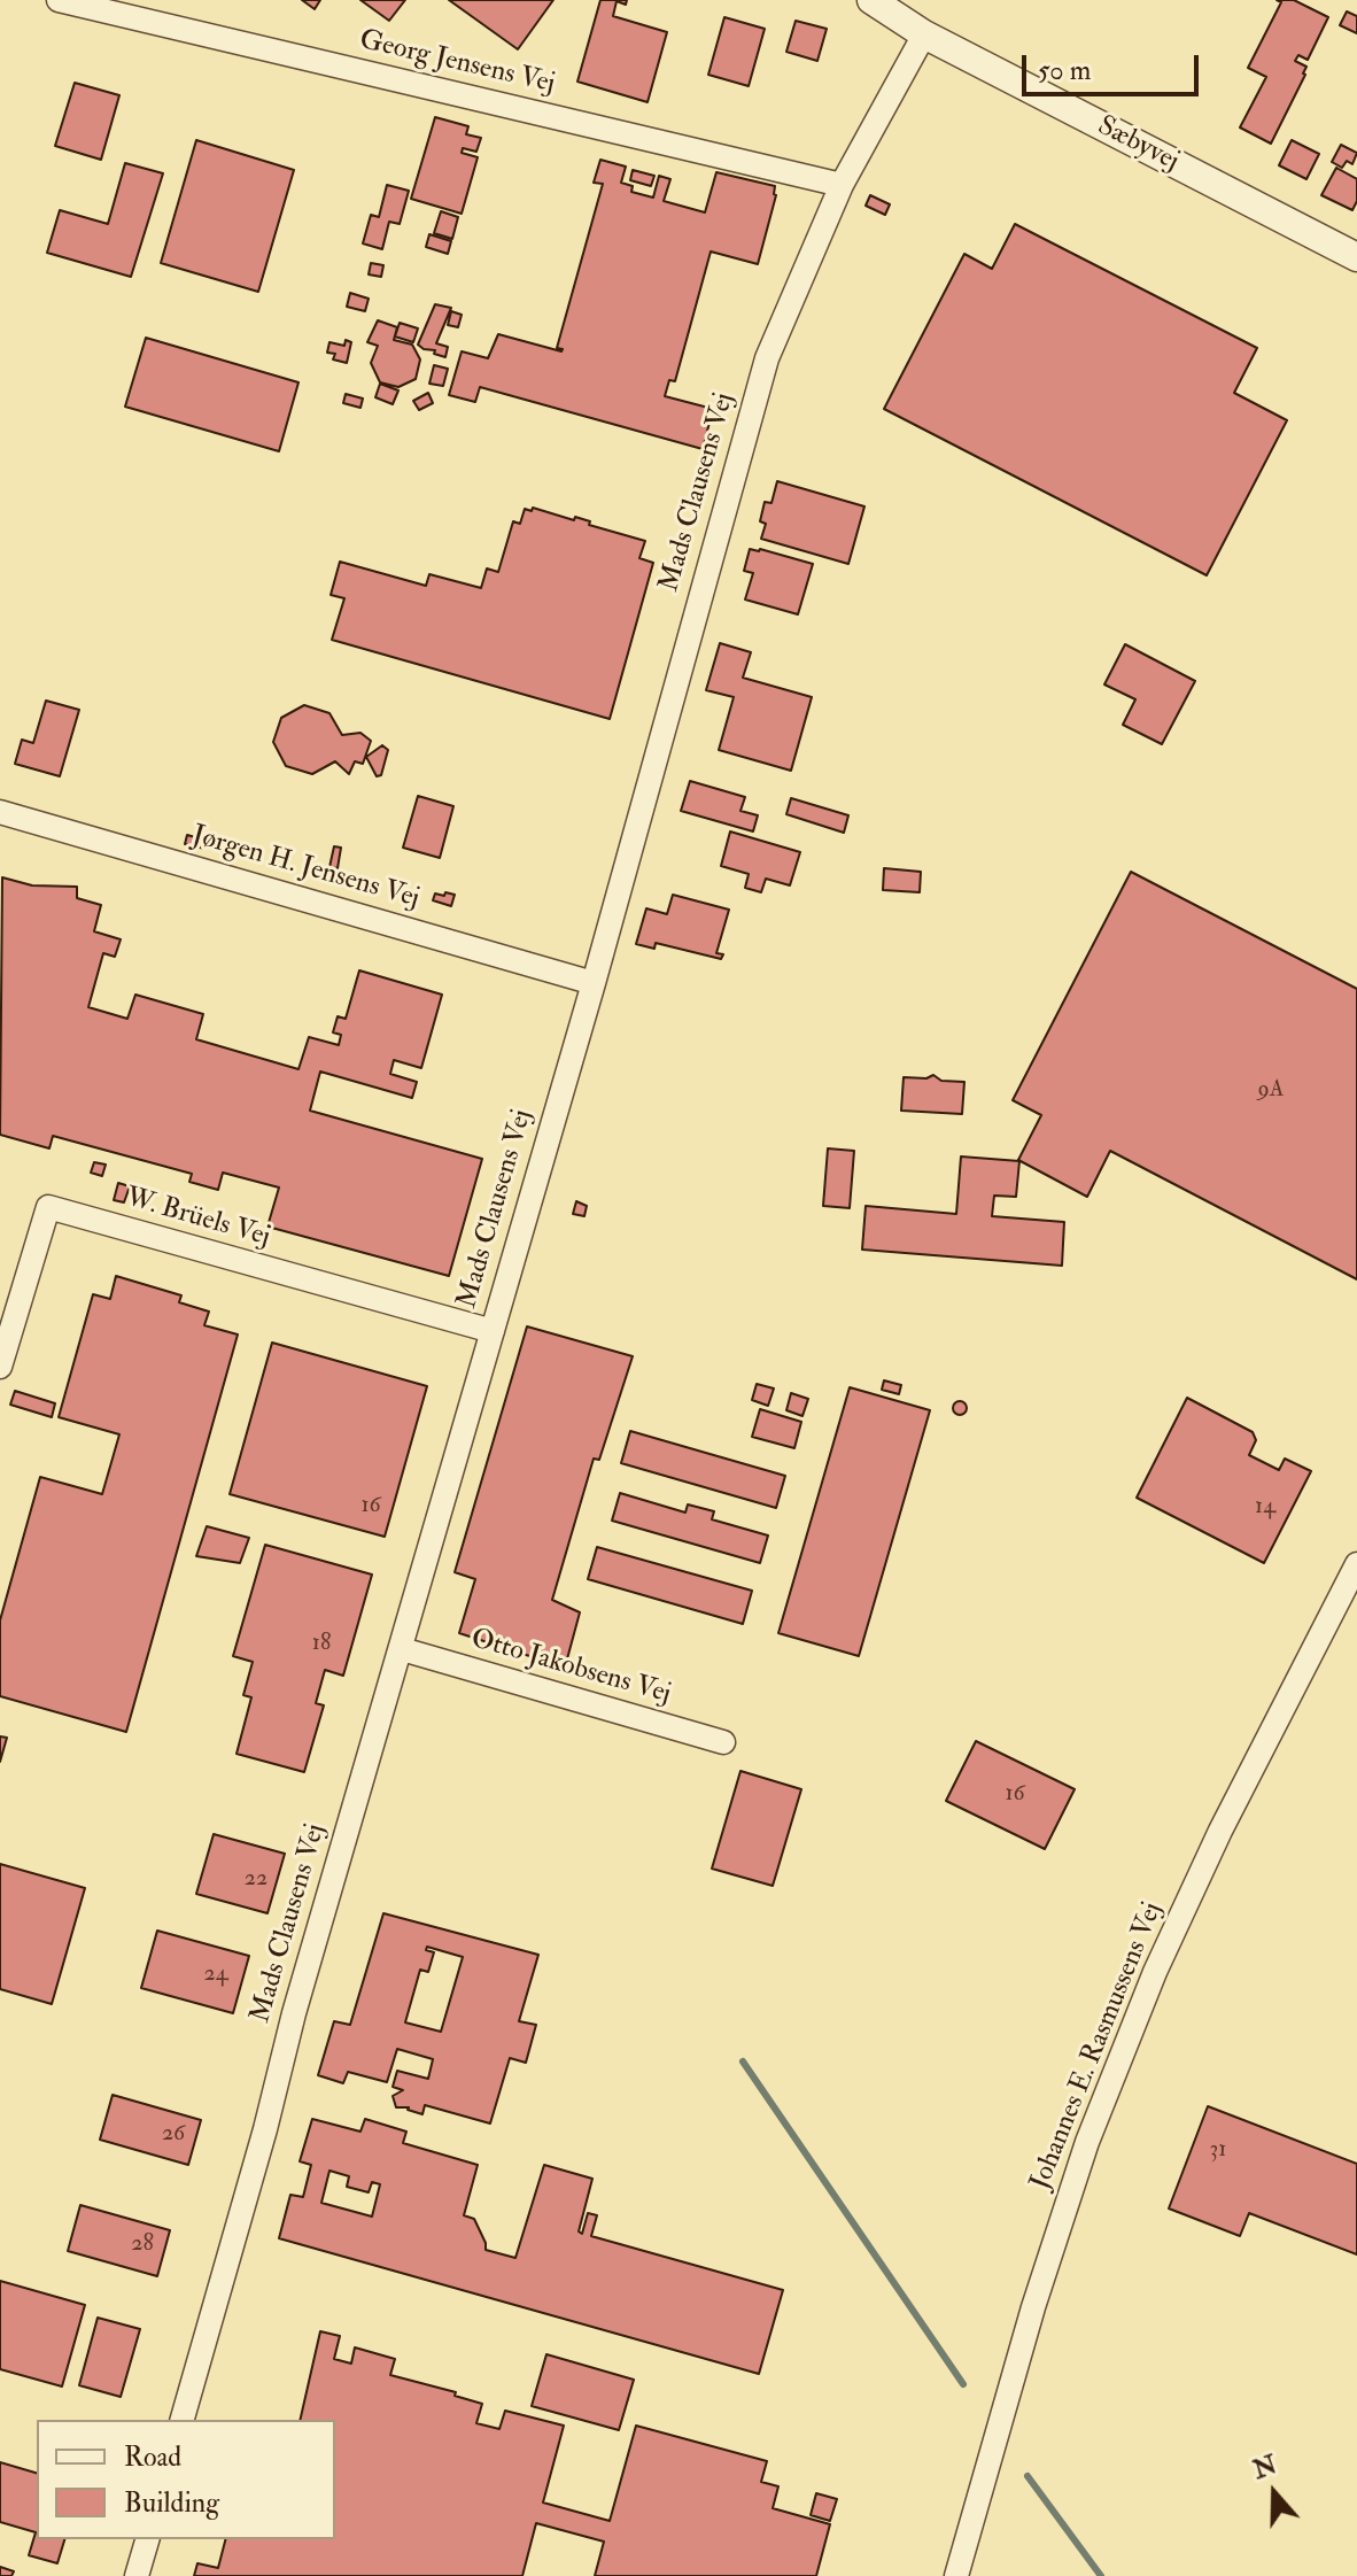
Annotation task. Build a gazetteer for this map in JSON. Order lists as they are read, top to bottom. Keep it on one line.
{"streets":{"street":["Georg Jensens Vej","Sæbyvej","Mads Clausens Vej","Jørgen H. Jensens Vej","W. Brüels Vej","Otto Jakobsens Vej","Johannes E. Rasmussens Vej"]},"crossings":[["Georg Jensens Vej","Mads Clausens Vej"],["Sæbyvej","Mads Clausens Vej"],["Mads Clausens Vej","Jørgen H. Jensens Vej"],["Mads Clausens Vej","W. Brüels Vej"],["Mads Clausens Vej","Otto Jakobsens Vej"]],"house_numbers":["9A","16","14","18","16","22","24","26","31","28"],"legend":["Road","Building"],"scale_bar":"50 m","north":"top"}
